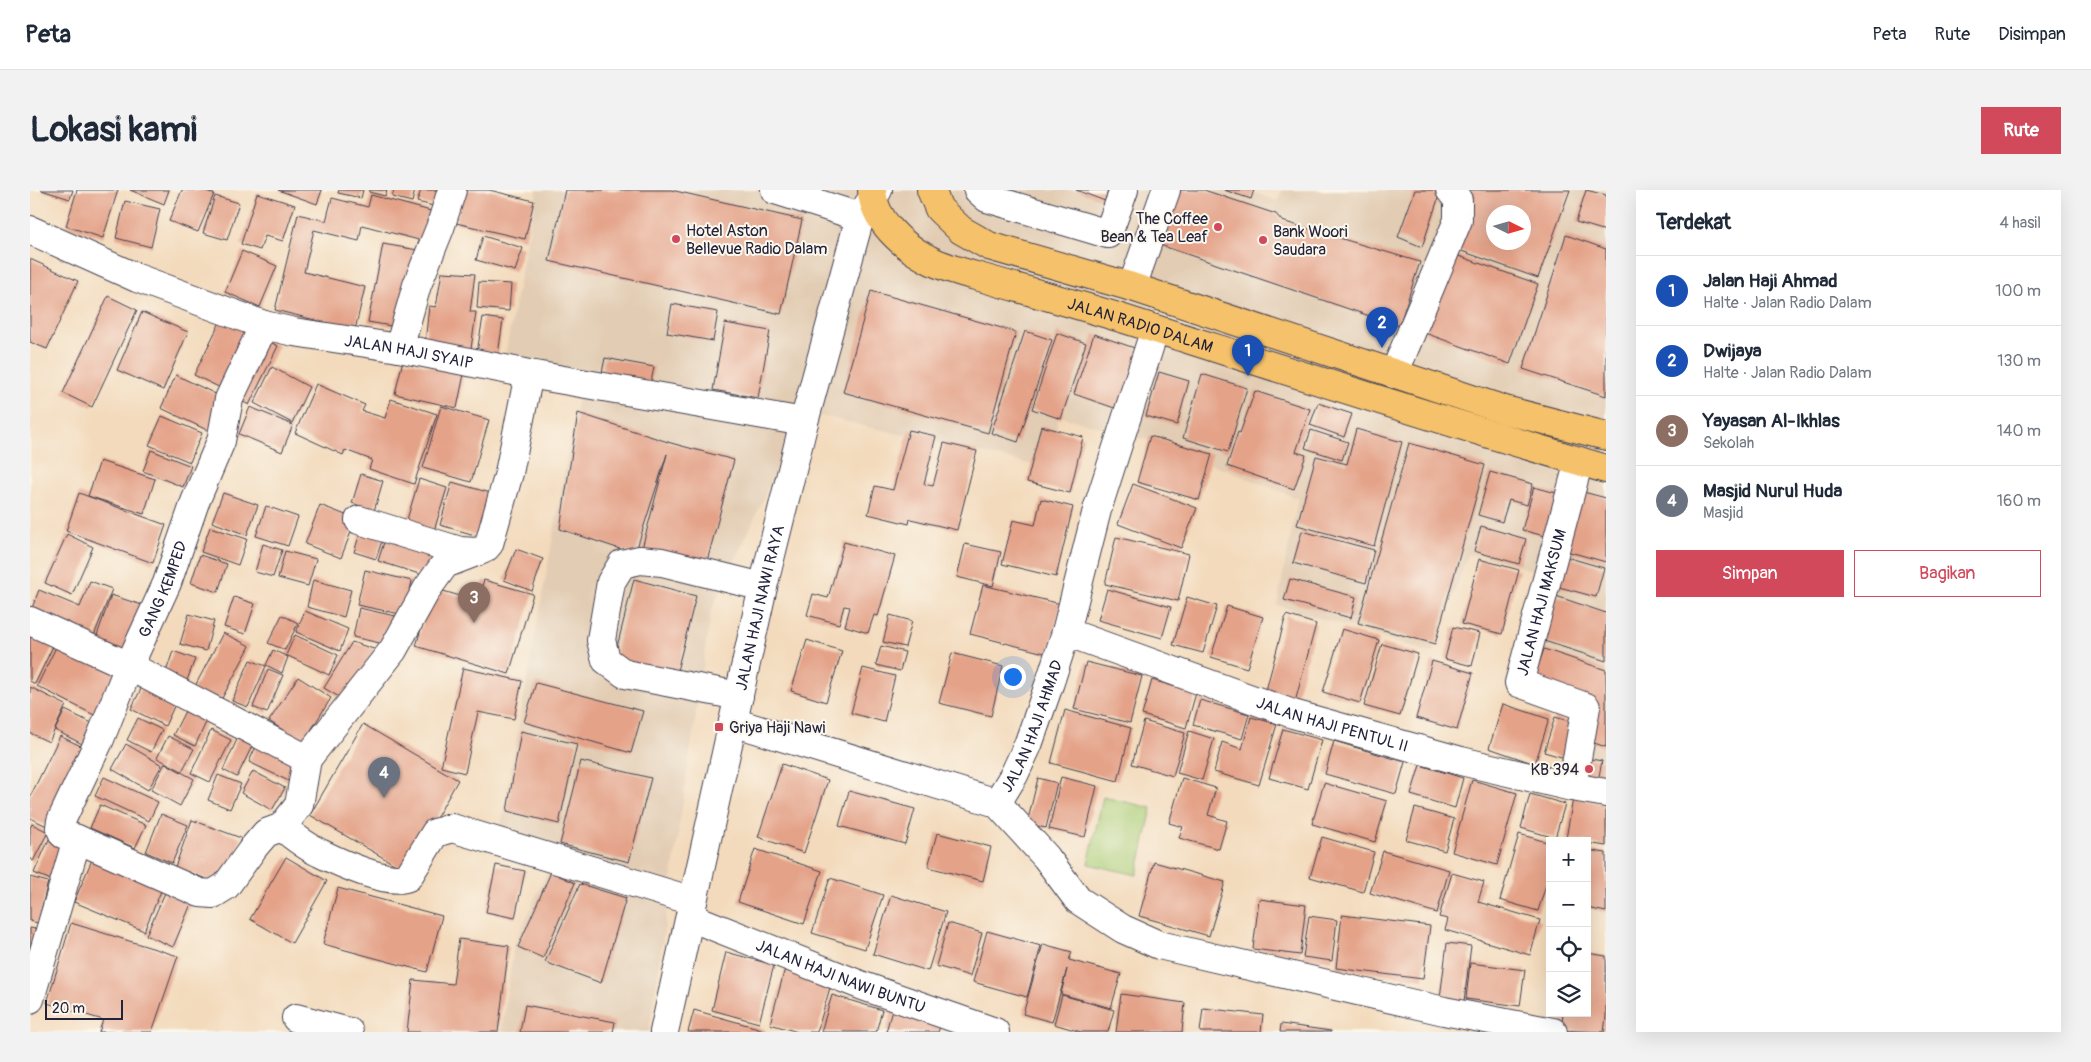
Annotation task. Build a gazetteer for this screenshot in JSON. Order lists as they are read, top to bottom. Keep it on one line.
{"streets":{"main road":["JALAN RADIO DALAM"],"street":["JALAN HAJI SYAIP","GANG KEMPED","JALAN HAJI MAKSUM","JALAN HAJI NAWI RAYA","JALAN HAJI PENTUL II","JALAN HAJI AHMAD","JALAN HAJI NAWI BUNTU"]},"crossings":[["JALAN RADIO DALAM","JALAN HAJI MAKSUM"],["JALAN RADIO DALAM","JALAN HAJI NAWI RAYA"],["JALAN RADIO DALAM","JALAN HAJI AHMAD"],["JALAN HAJI SYAIP","GANG KEMPED"],["JALAN HAJI SYAIP","JALAN HAJI NAWI RAYA"],["JALAN HAJI MAKSUM","JALAN HAJI PENTUL II"],["JALAN HAJI NAWI RAYA","JALAN HAJI NAWI BUNTU"],["JALAN HAJI PENTUL II","JALAN HAJI AHMAD"]],"places":{"other":["The Coffee Bean & Tea Leaf","Hotel Aston Bellevue Radio Dalam","Bank Woori Saudara","KB 394"],"transit":["Griya Haji Nawi"]},"scale_bar":"20 m","north":"right","page":{"header":"Peta","nav":["Peta","Rute","Disimpan"],"buttons":["Rute",["Simpan","Bagikan"]],"title":"Lokasi kami","heading":["Terdekat","4 hasil"],"list":[{"mark":"1","name":"Jalan Haji Ahmad","note":"Halte · Jalan Radio Dalam","value":"100 m"},{"mark":"2","name":"Dwijaya","note":"Halte · Jalan Radio Dalam","value":"130 m"},{"mark":"3","name":"Yayasan Al-Ikhlas","note":"Sekolah","value":"140 m"},{"mark":"4","name":"Masjid Nurul Huda","note":"Masjid","value":"160 m"}],"pins":["2","1","3","4"],"map_buttons":["+","−"],"scale":"20 m"}}
